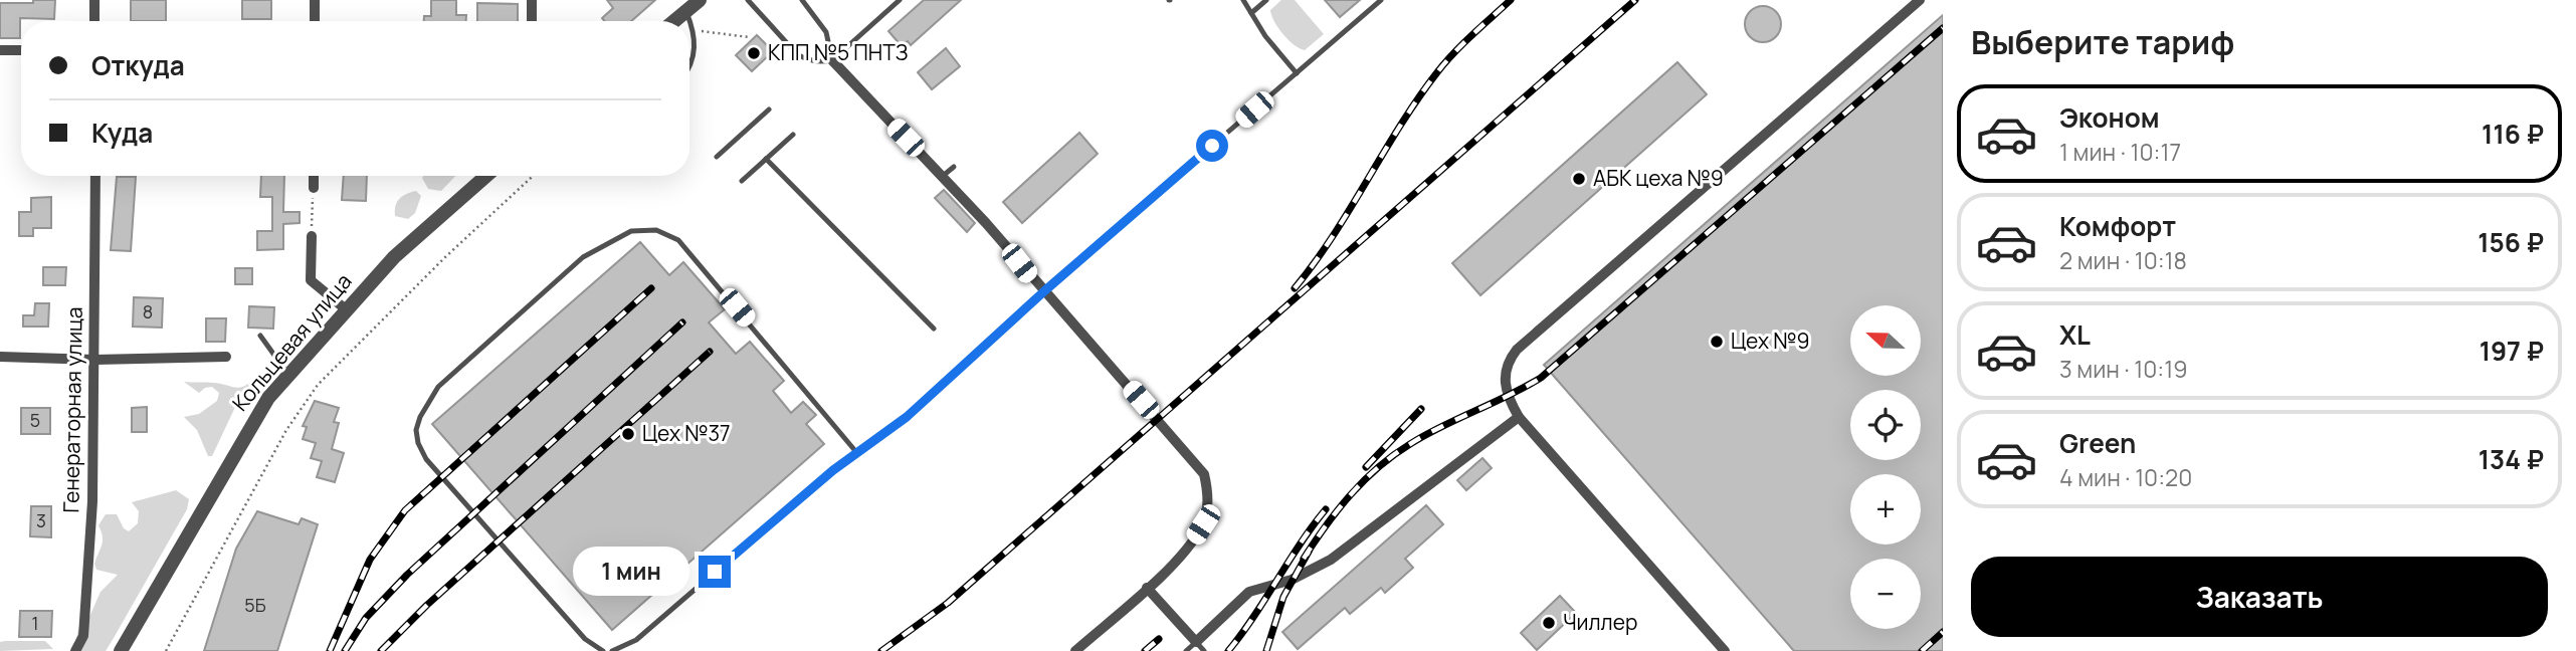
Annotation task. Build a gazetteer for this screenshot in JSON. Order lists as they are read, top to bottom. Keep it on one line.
{"streets":{"street":["Кольцевая улица","Генераторная улица"]},"places":["КПП №5 ПНТЗ","АБК цеха №9","Цех №9","Цех №37","Чиллер"],"house_numbers":["8","5","3","5Б","1"],"north":"left","page":{"heading":"Выберите тариф","banner":["Откуда","Куда"],"list":[{"name":"Эконом","note":"1 мин · 10:17","value":"116 ₽"},{"name":"Комфорт","note":"2 мин · 10:18","value":"156 ₽"},{"name":"XL","note":"3 мин · 10:19","value":"197 ₽"},{"name":"Green","note":"4 мин · 10:20","value":"134 ₽"}],"map_buttons":["+","−"],"buttons":"Заказать","bubble":"1 мин"}}
